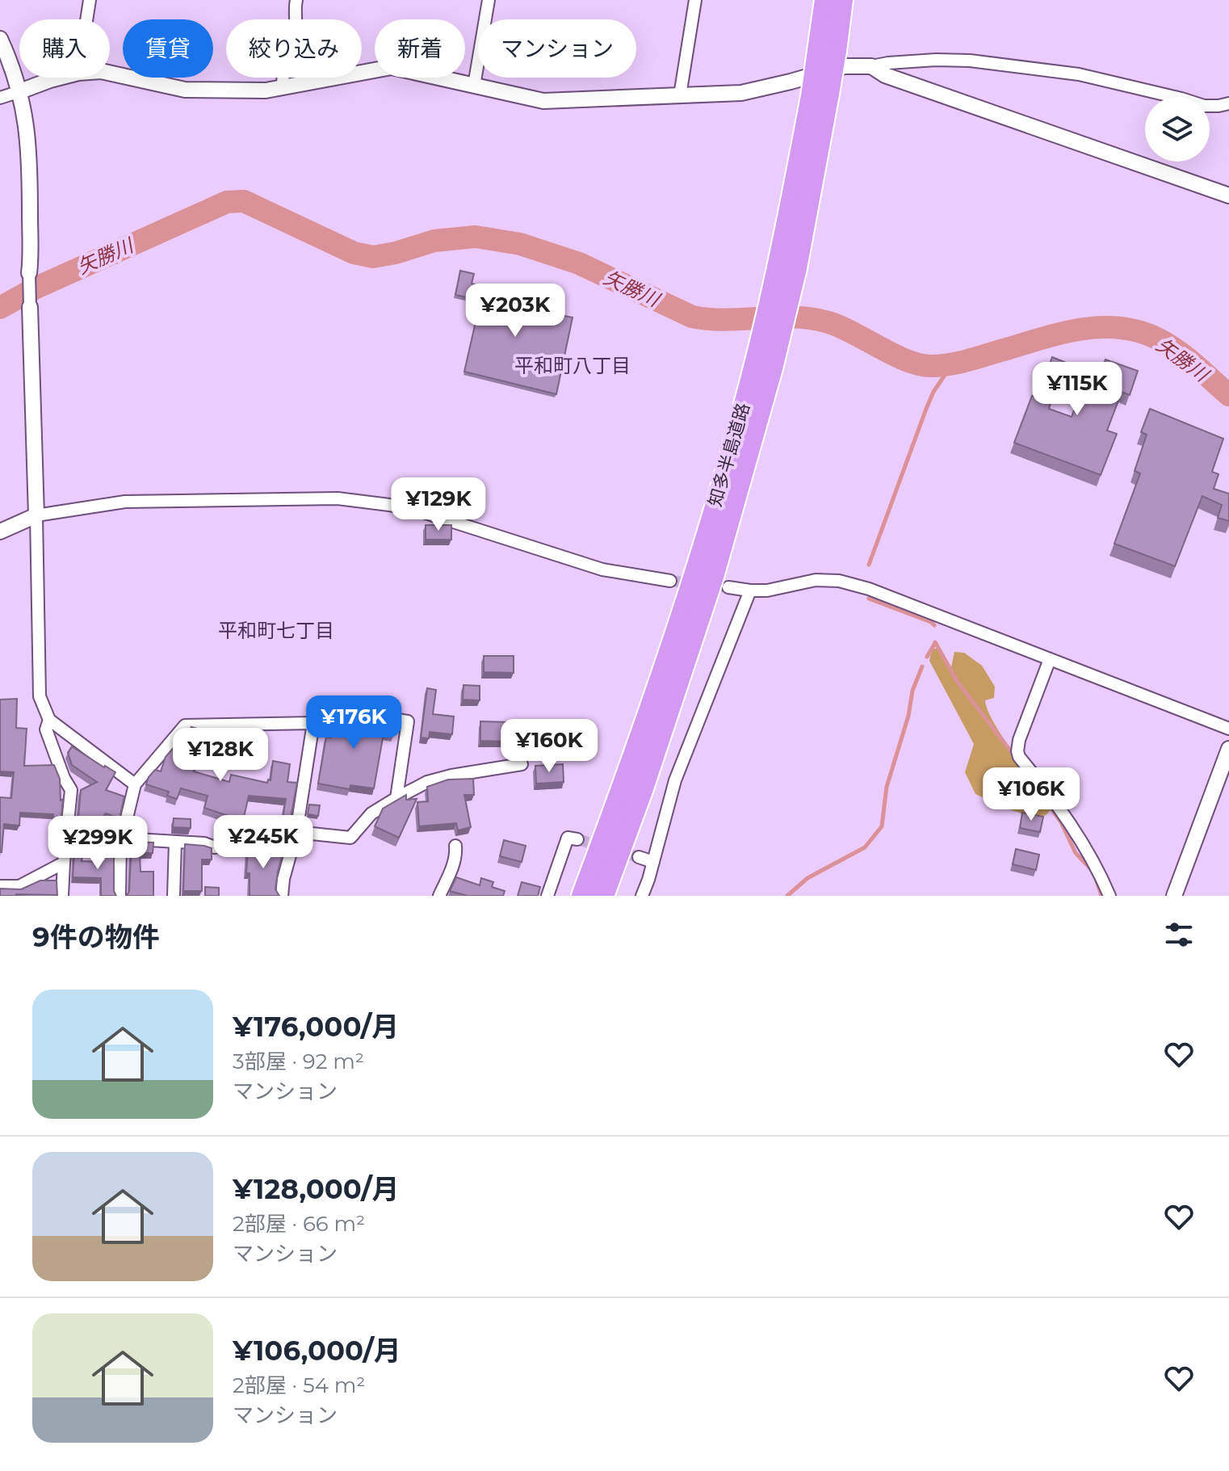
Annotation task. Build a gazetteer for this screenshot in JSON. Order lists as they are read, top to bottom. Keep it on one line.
{"streets":{"highway":["知多半島道路"]},"districts":["平和町八丁目","平和町七丁目"],"water":["矢勝川"],"page":{"chip":["購入","賃貸","絞り込み","新着","マンション"],"price":["¥203K","¥115K","¥129K","¥176K","¥160K","¥128K","¥106K","¥245K","¥299K"],"heading":"9件の物件","list":[{"name":"¥176,000/月","note":"3部屋 · 92 m² · マンション"},{"name":"¥128,000/月","note":"2部屋 · 66 m² · マンション"},{"name":"¥106,000/月","note":"2部屋 · 54 m² · マンション"}]}}
